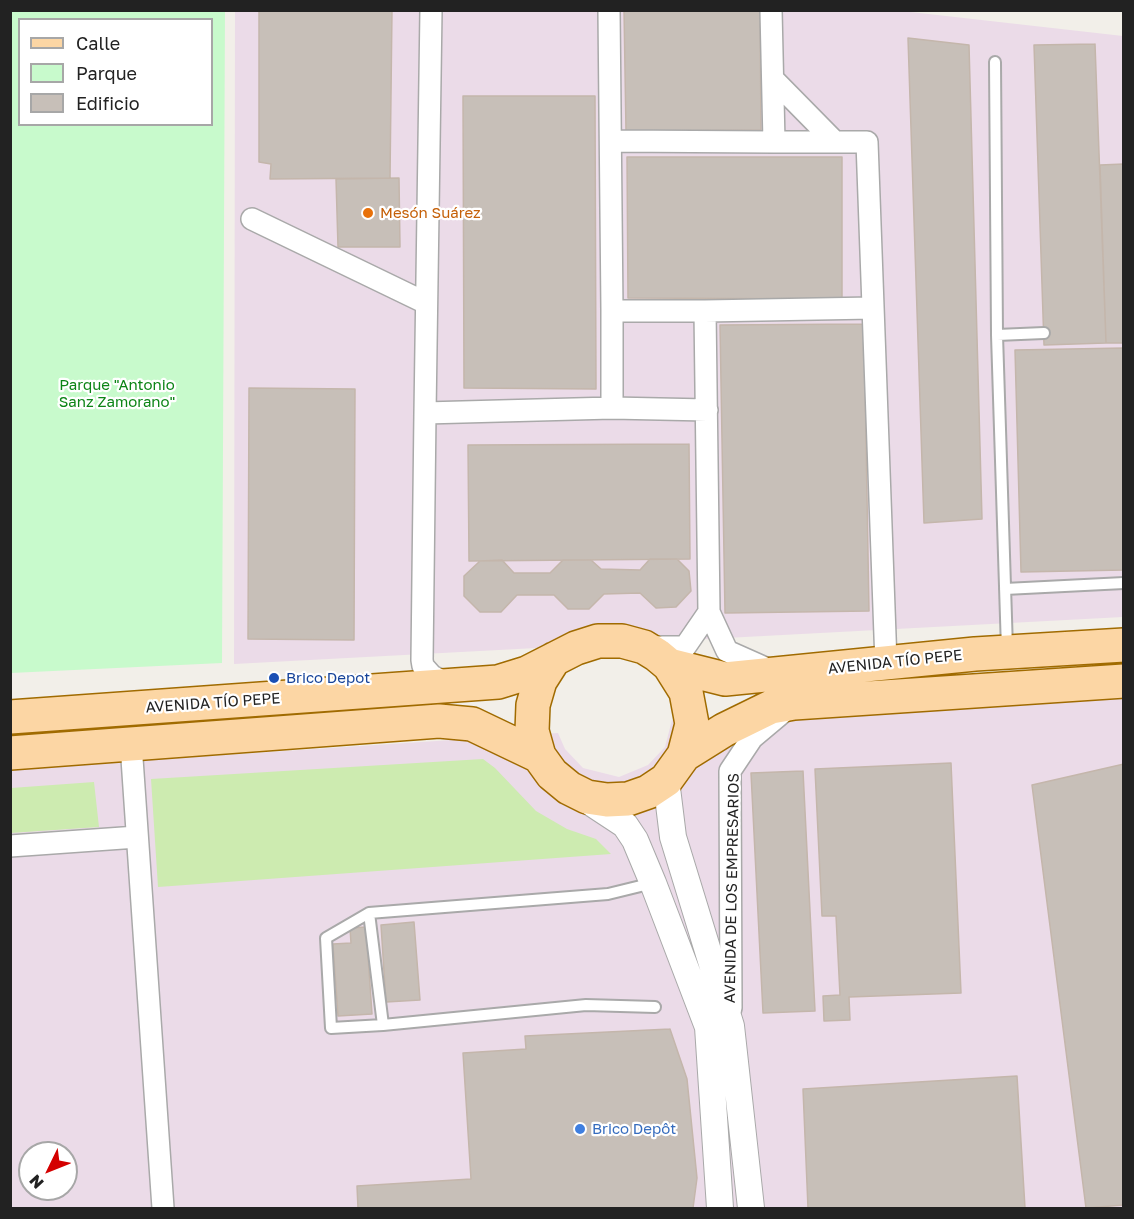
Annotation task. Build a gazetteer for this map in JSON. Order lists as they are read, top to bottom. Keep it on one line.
{"streets":{"main road":["AVENIDA TÍO PEPE"],"street":["AVENIDA DE LOS EMPRESARIOS"]},"crossings":[["AVENIDA TÍO PEPE","AVENIDA DE LOS EMPRESARIOS"]],"parks":["Parque \"Antonio Sanz Zamorano\""],"places":["Mesón Suárez","Brico Depot","Brico Depôt"],"legend":["Calle","Parque","Edificio"],"north":"bottom left"}
